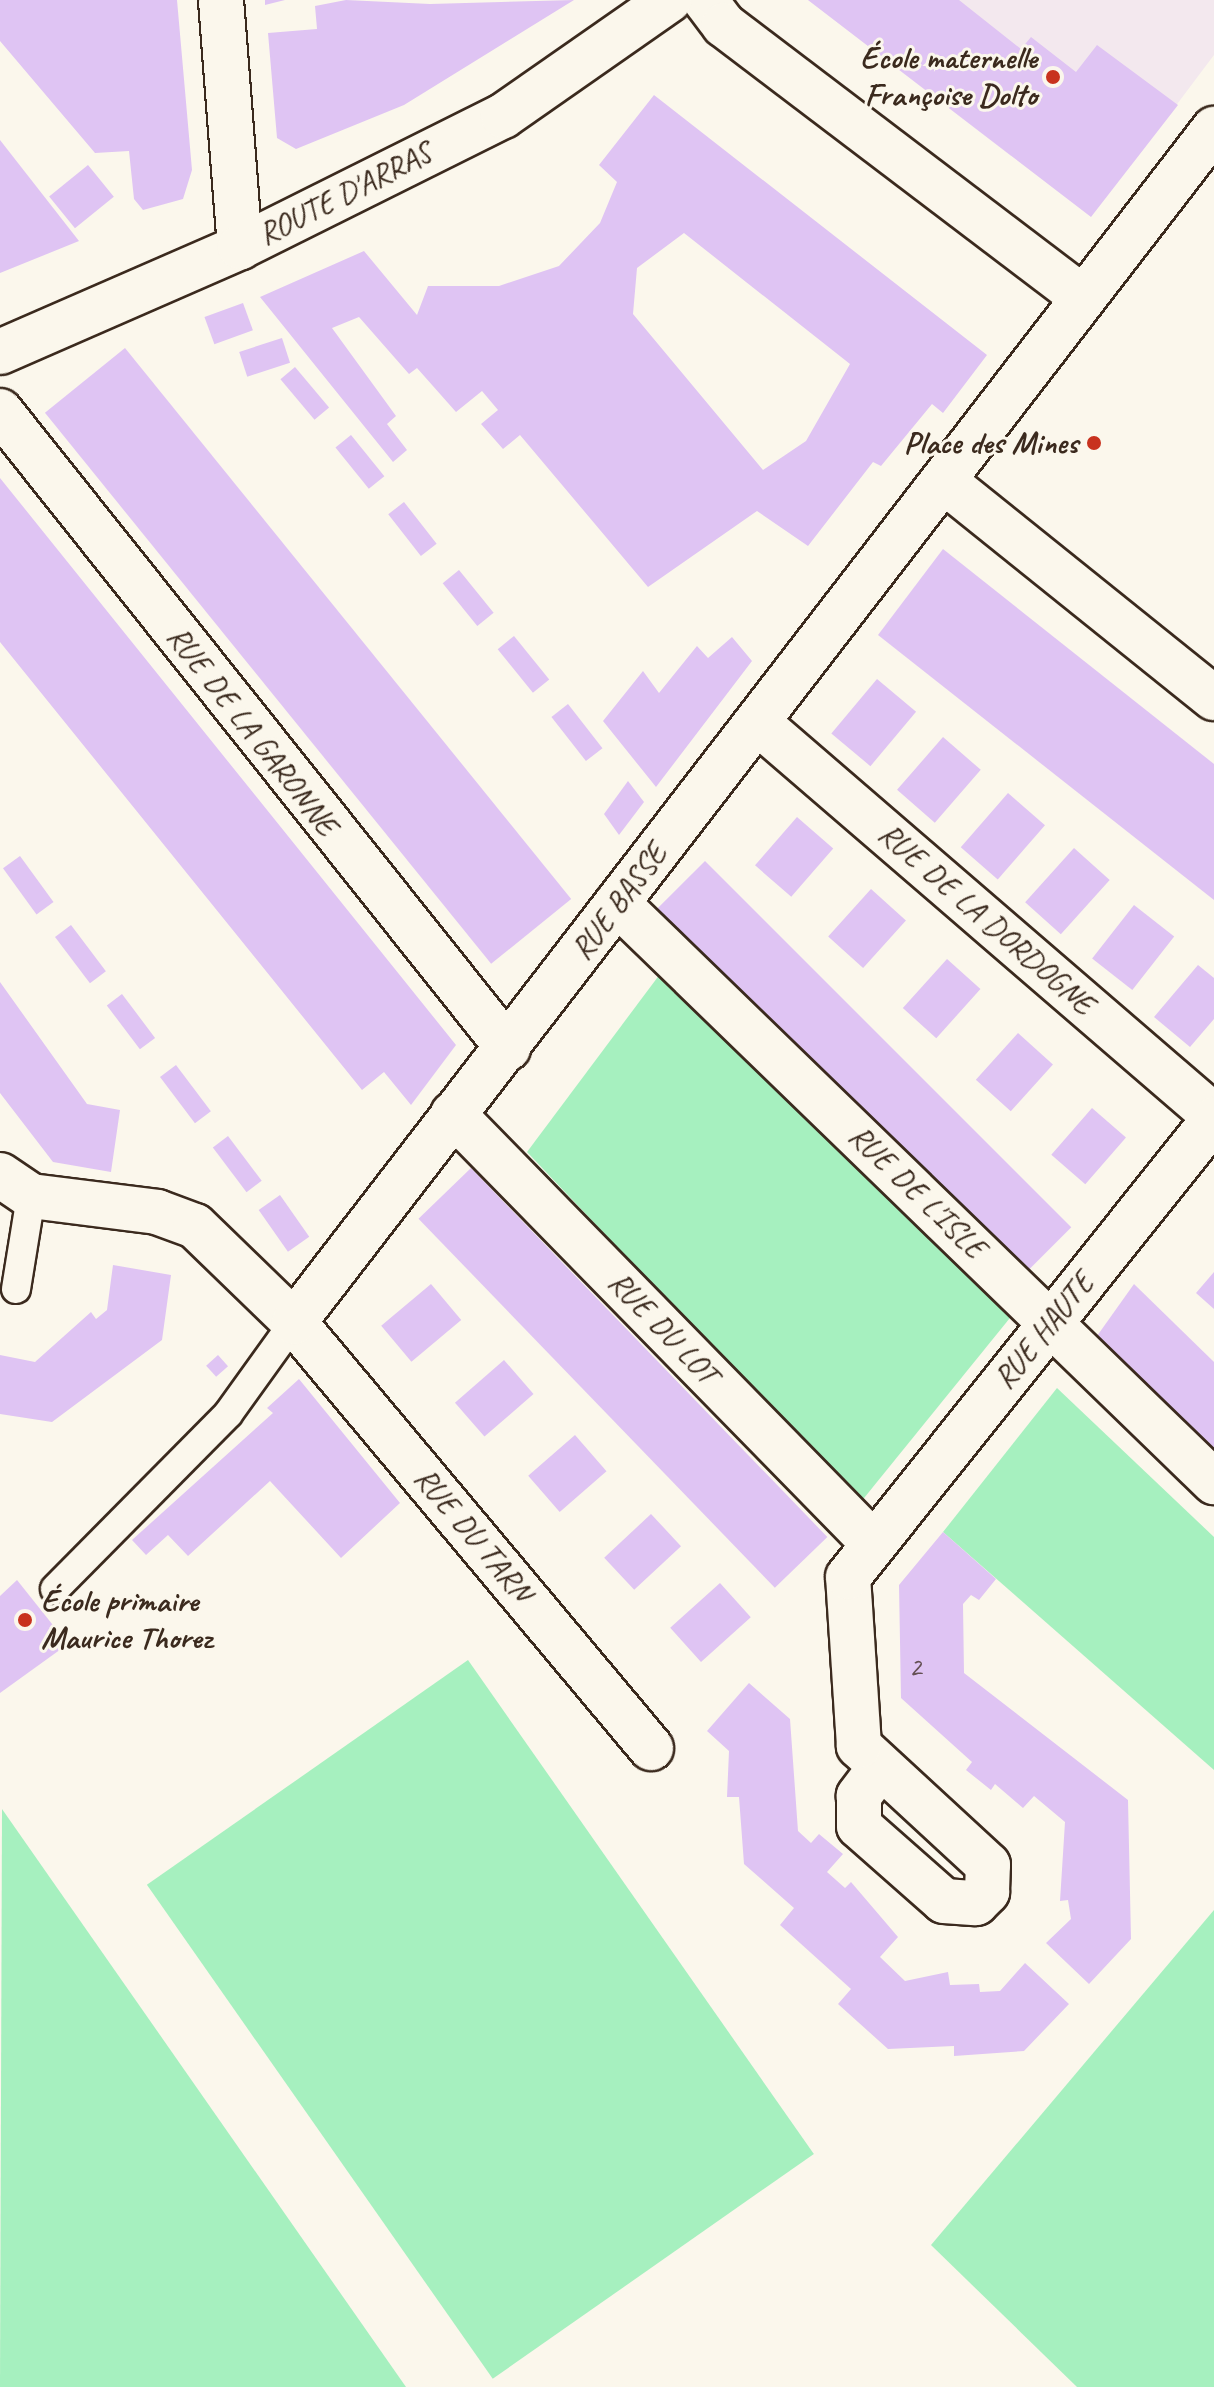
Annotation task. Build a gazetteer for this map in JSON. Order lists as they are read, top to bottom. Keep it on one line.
{"streets":{"street":["ROUTE D'ARRAS","RUE DE LA GARONNE","RUE BASSE","RUE DE LA DORDOGNE","RUE DE L'ISLE","RUE DU LOT","RUE HAUTE","RUE DU TARN"]},"crossings":[["RUE DE LA GARONNE","RUE BASSE"],["RUE BASSE","RUE DE LA DORDOGNE"],["RUE BASSE","RUE DE L'ISLE"],["RUE BASSE","RUE DU LOT"],["RUE BASSE","RUE DU TARN"],["RUE DE LA DORDOGNE","RUE HAUTE"],["RUE DE L'ISLE","RUE HAUTE"],["RUE DU LOT","RUE HAUTE"]],"places":["École maternelle Françoise Dolto","Place des Mines","École primaire Maurice Thorez"],"house_numbers":["2"]}
